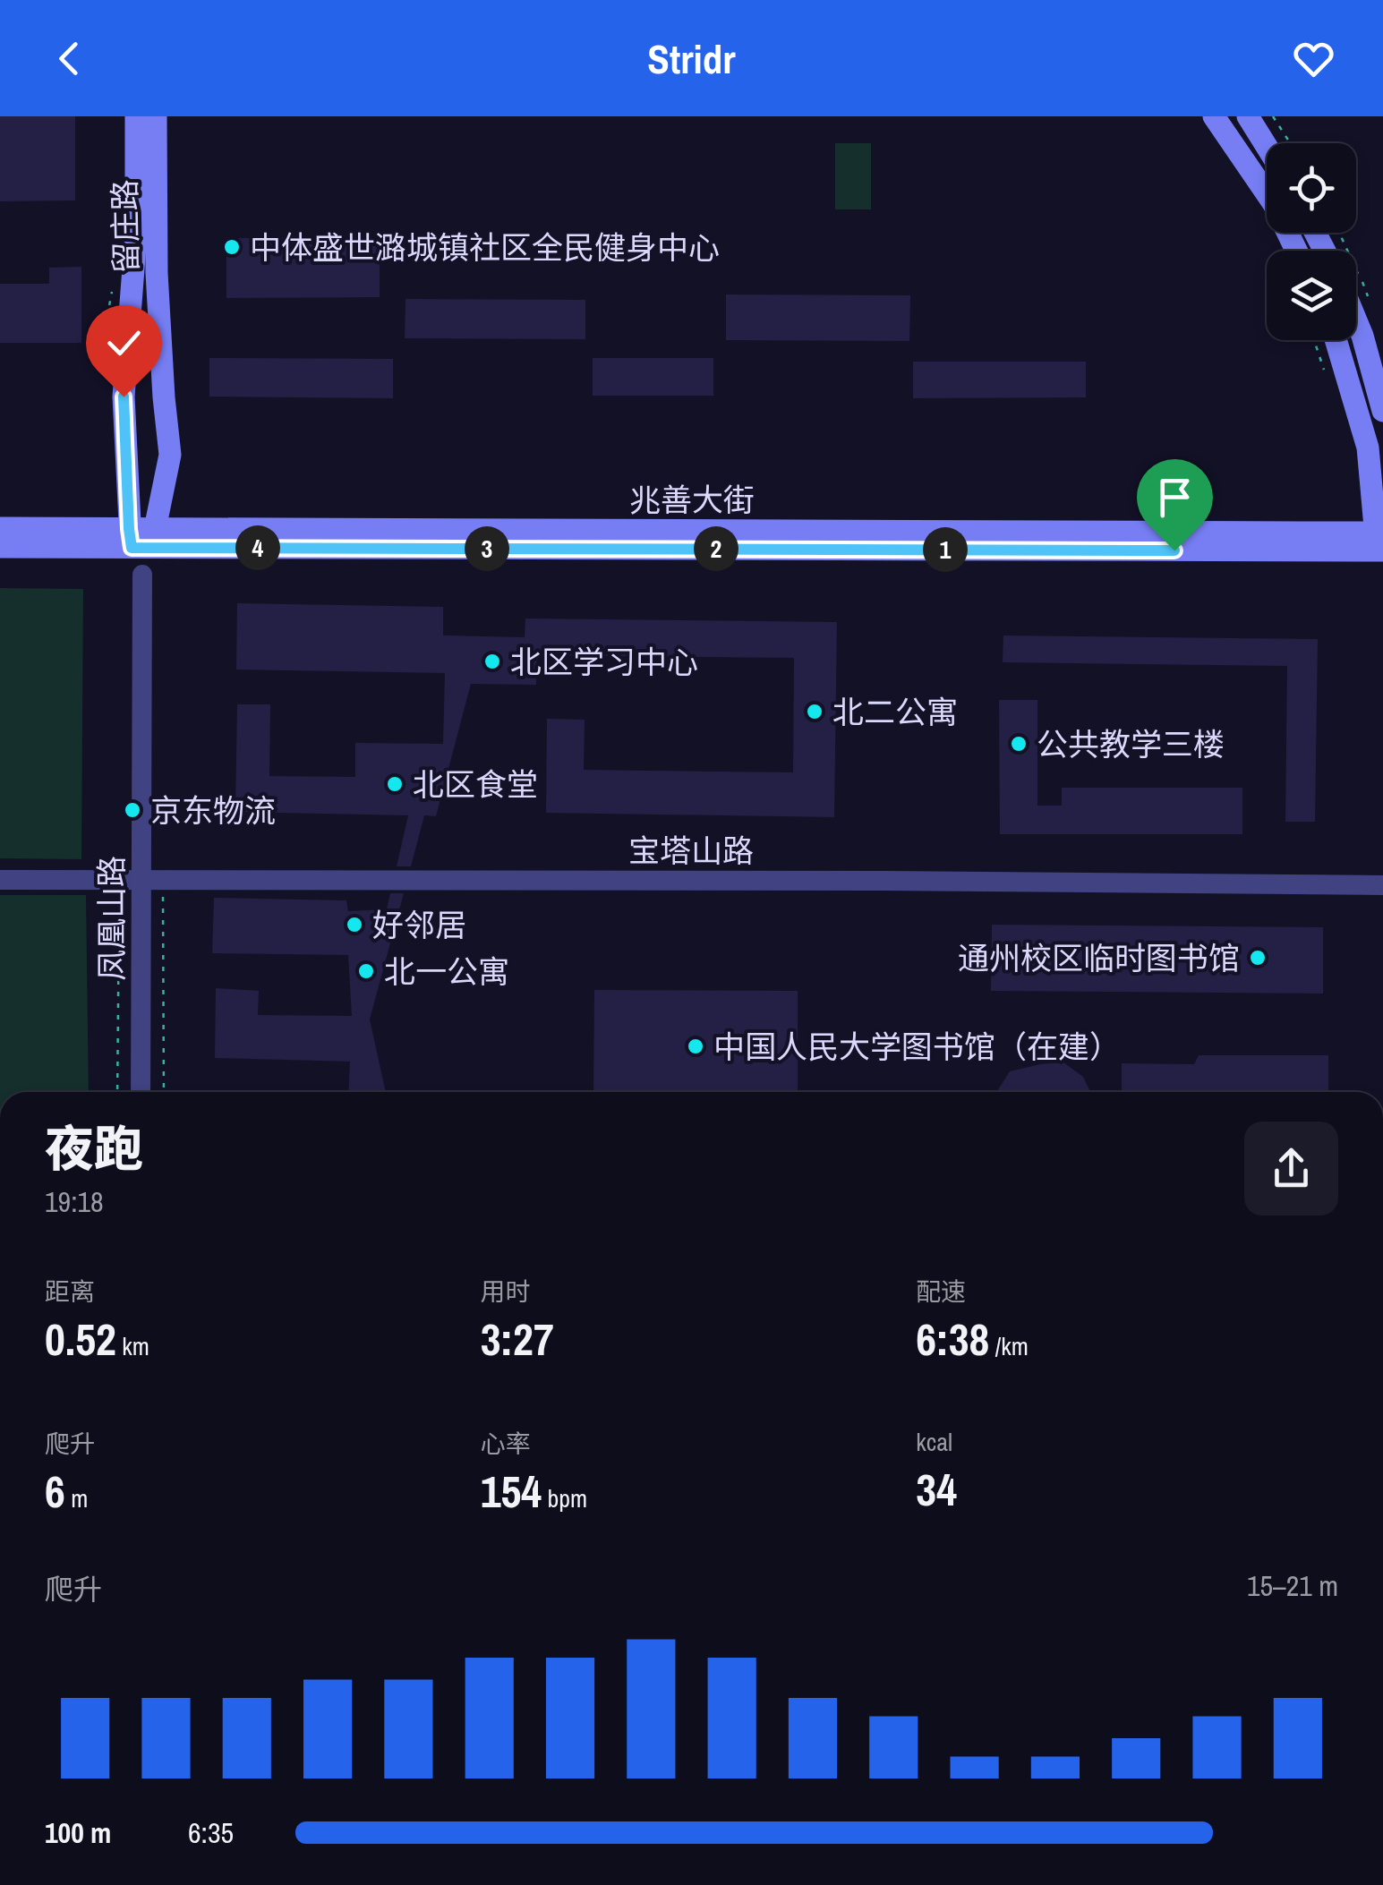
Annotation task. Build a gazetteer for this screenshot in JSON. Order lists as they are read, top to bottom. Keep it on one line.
{"streets":{"main road":["留庄路","兆善大街"],"street":["宝塔山路","凤凰山路"]},"crossings":[["留庄路","兆善大街"],["宝塔山路","凤凰山路"]],"places":["中体盛世潞城镇社区全民健身中心","北区学习中心","北二公寓","公共教学三楼","北区食堂","京东物流","好邻居","通州校区临时图书馆","北一公寓","中国人民大学图书馆（在建）"],"page":{"header":"Stridr","pins":["4","2","3","1"],"heading":["夜跑","19:18"],"stats":[["距离","0.52 km"],["用时","3:27"],["配速","6:38 /km"],["爬升","6 m"],["心率","154 bpm"],["kcal","34"]],"chart":["爬升","15–21 m"],"list":[{"name":"100 m","note":"6:35"}]}}
